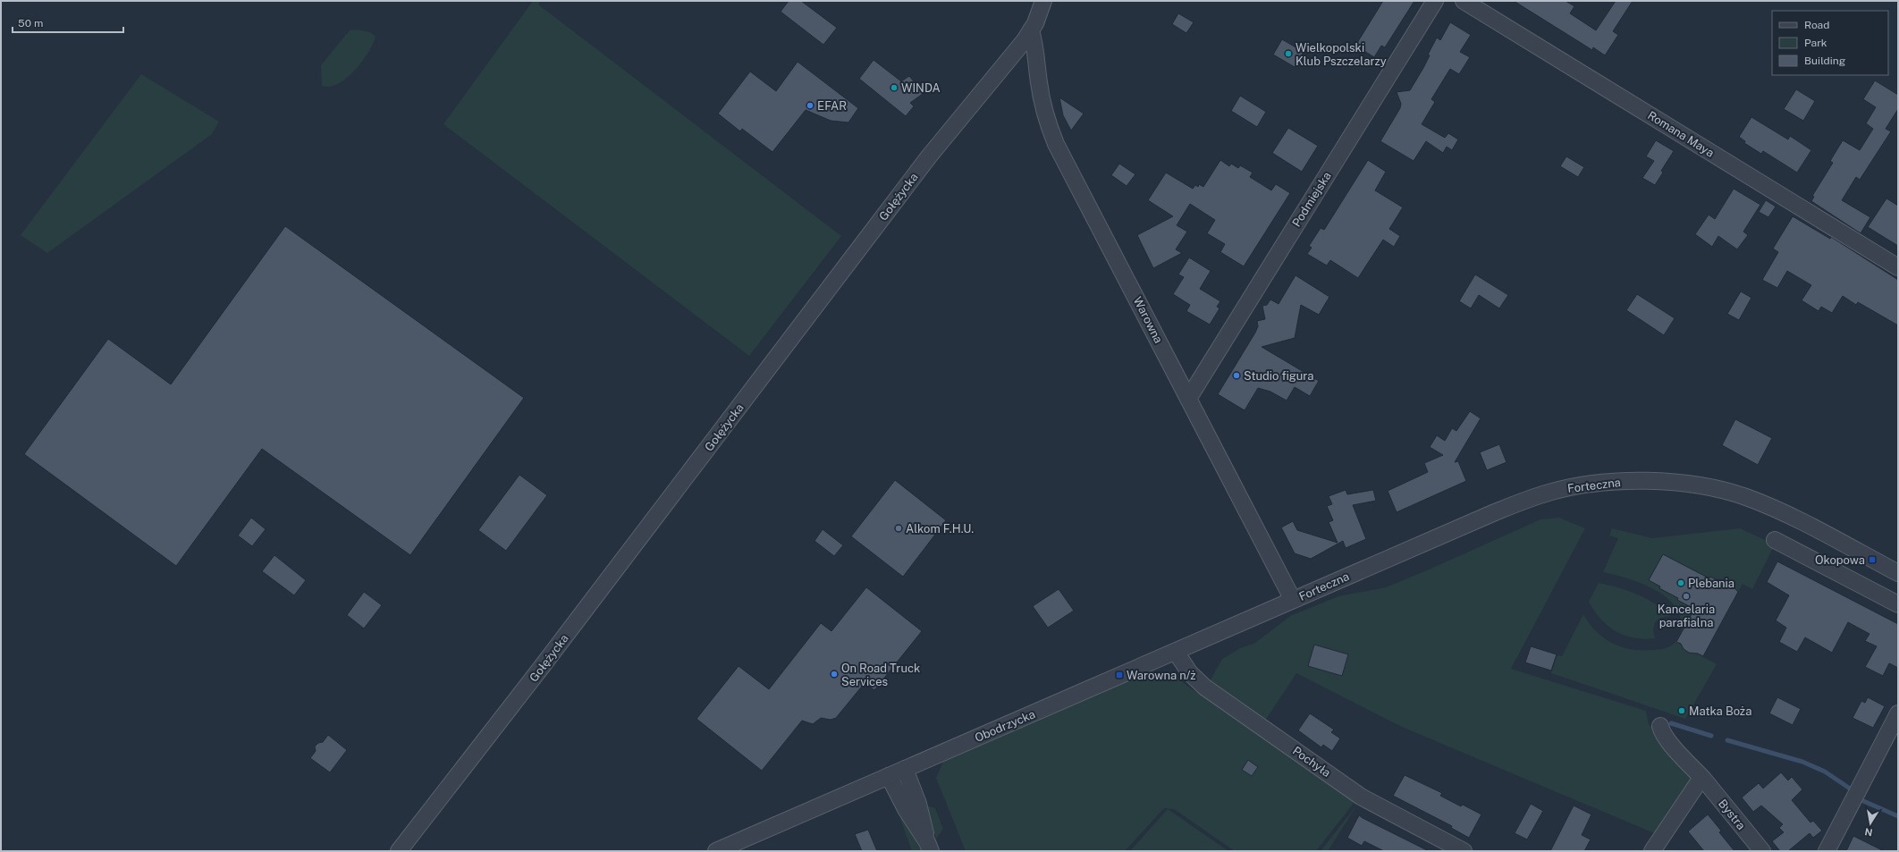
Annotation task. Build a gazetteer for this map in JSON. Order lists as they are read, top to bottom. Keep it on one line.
{"streets":{"street":["Romana Maya","Gołężycka","Podmiejska","Warowna","Forteczna","Obodrzycka","Pochyła","Bystra"]},"crossings":[["Gołężycka","Warowna"],["Podmiejska","Warowna"],["Warowna","Forteczna"],["Warowna","Obodrzycka"],["Forteczna","Obodrzycka"],["Obodrzycka","Pochyła"]],"places":{"other":["Wielkopolski Klub Pszczelarzy","WINDA","EFAR","Studio figura","Alkom F.H.U.","Plebania","Kancelaria parafialna","On Road Truck Services","Matka Boża"],"transit":["Okopowa","Warowna n/ż"]},"legend":["Road","Park","Building"],"scale_bar":"50 m","north":"bottom"}
